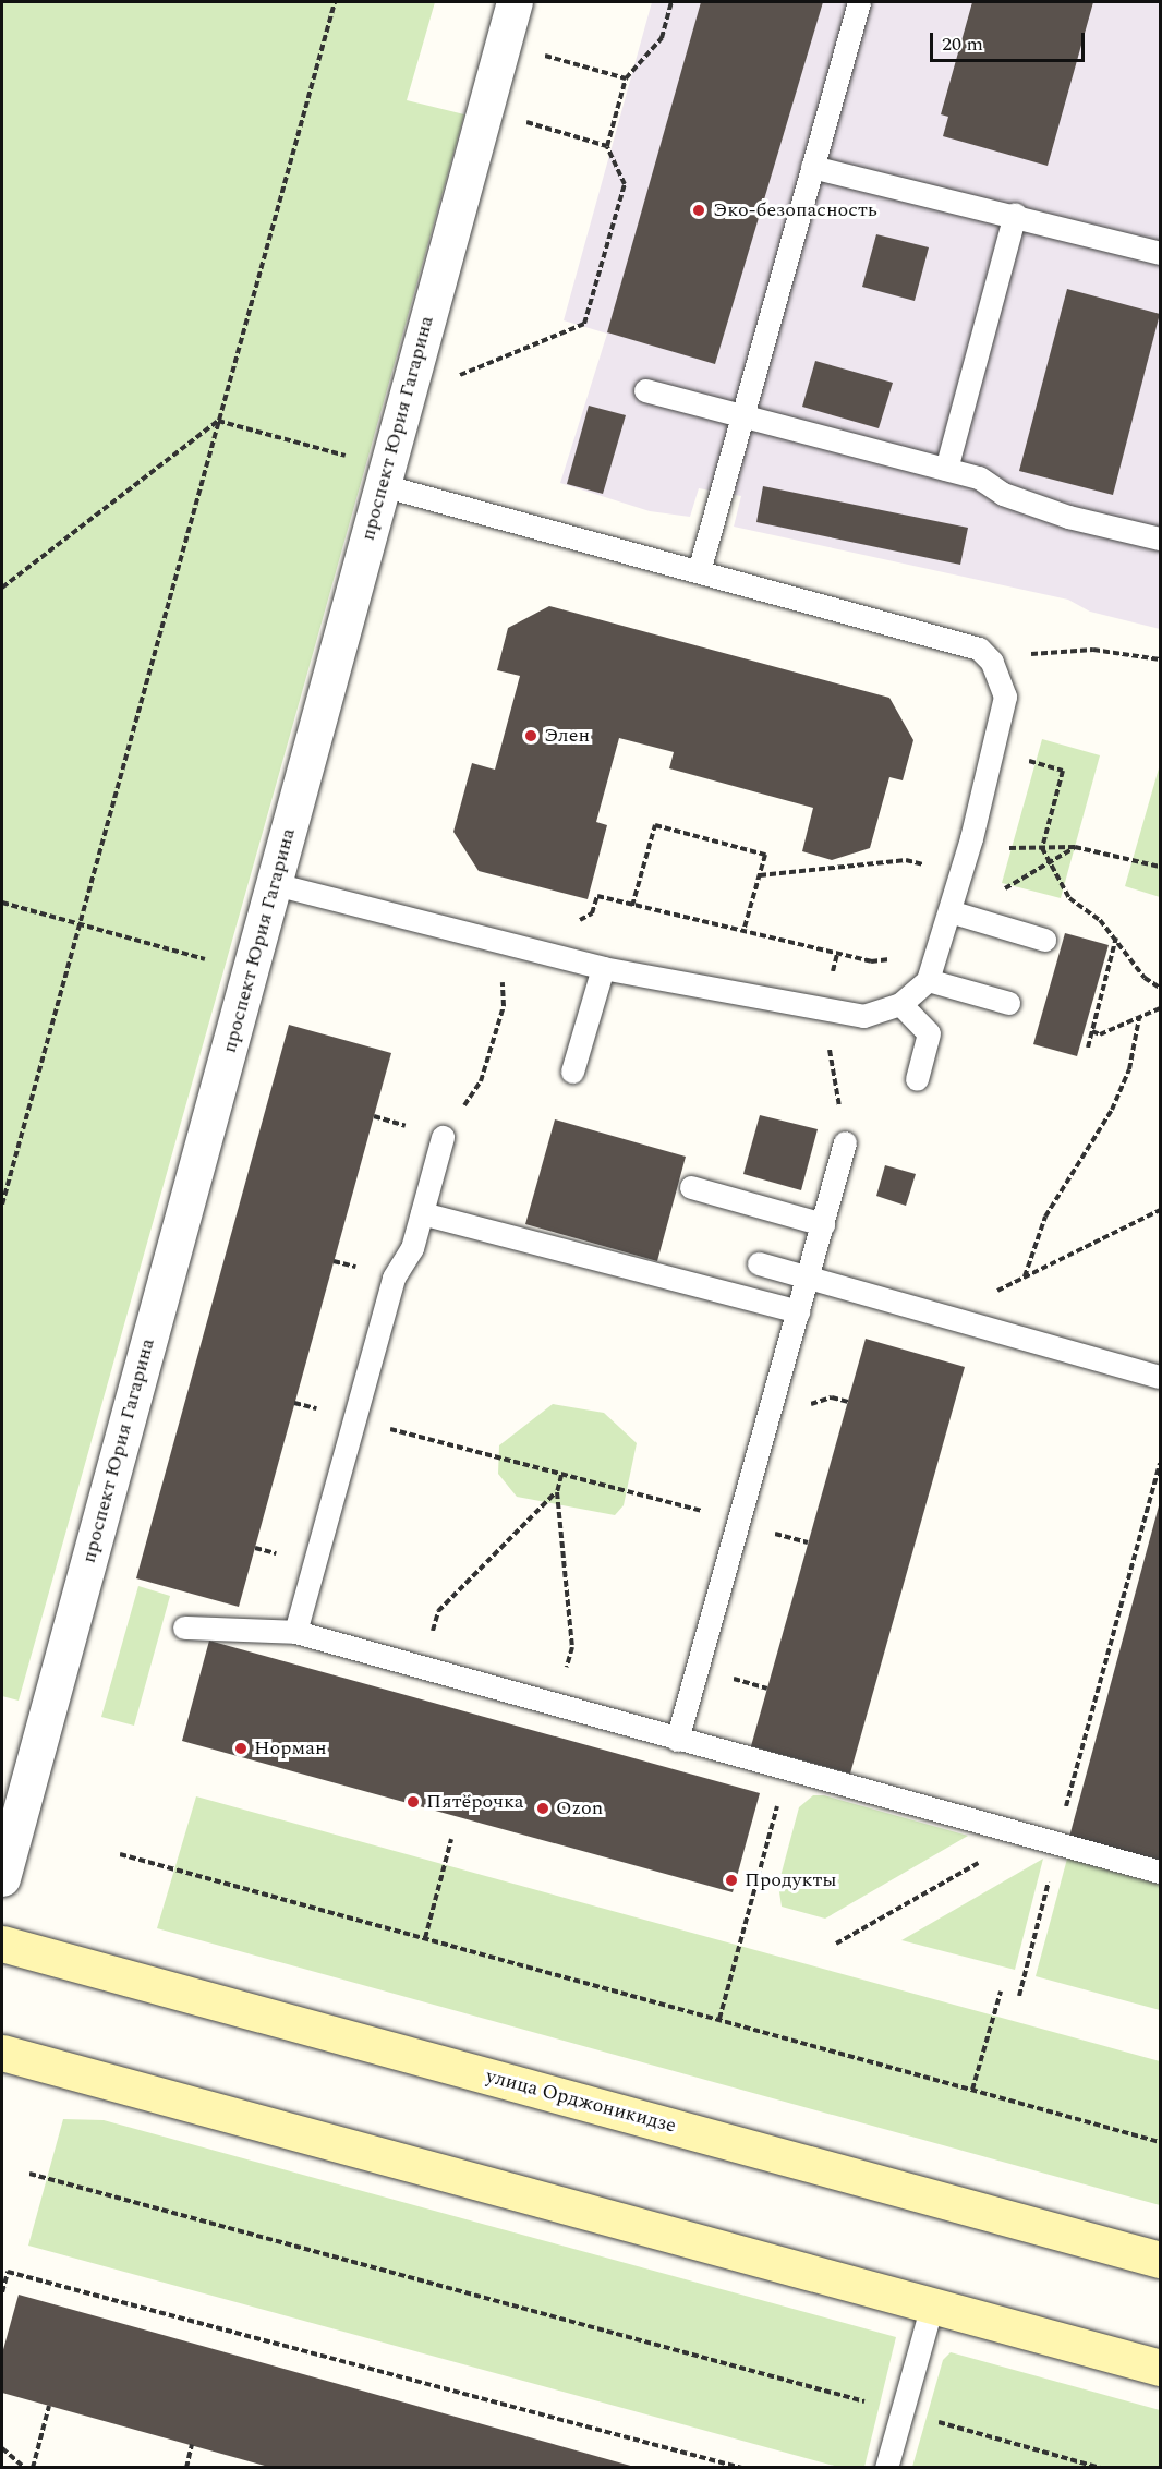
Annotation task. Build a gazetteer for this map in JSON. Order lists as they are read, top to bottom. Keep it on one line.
{"streets":{"main road":["улица Орджоникидзе"],"street":["проспект Юрия Гагарина"]},"places":["Эко-безопасность","Элен","Норман","Пятёрочка","Ozon","Продукты"],"scale_bar":"20 m"}
